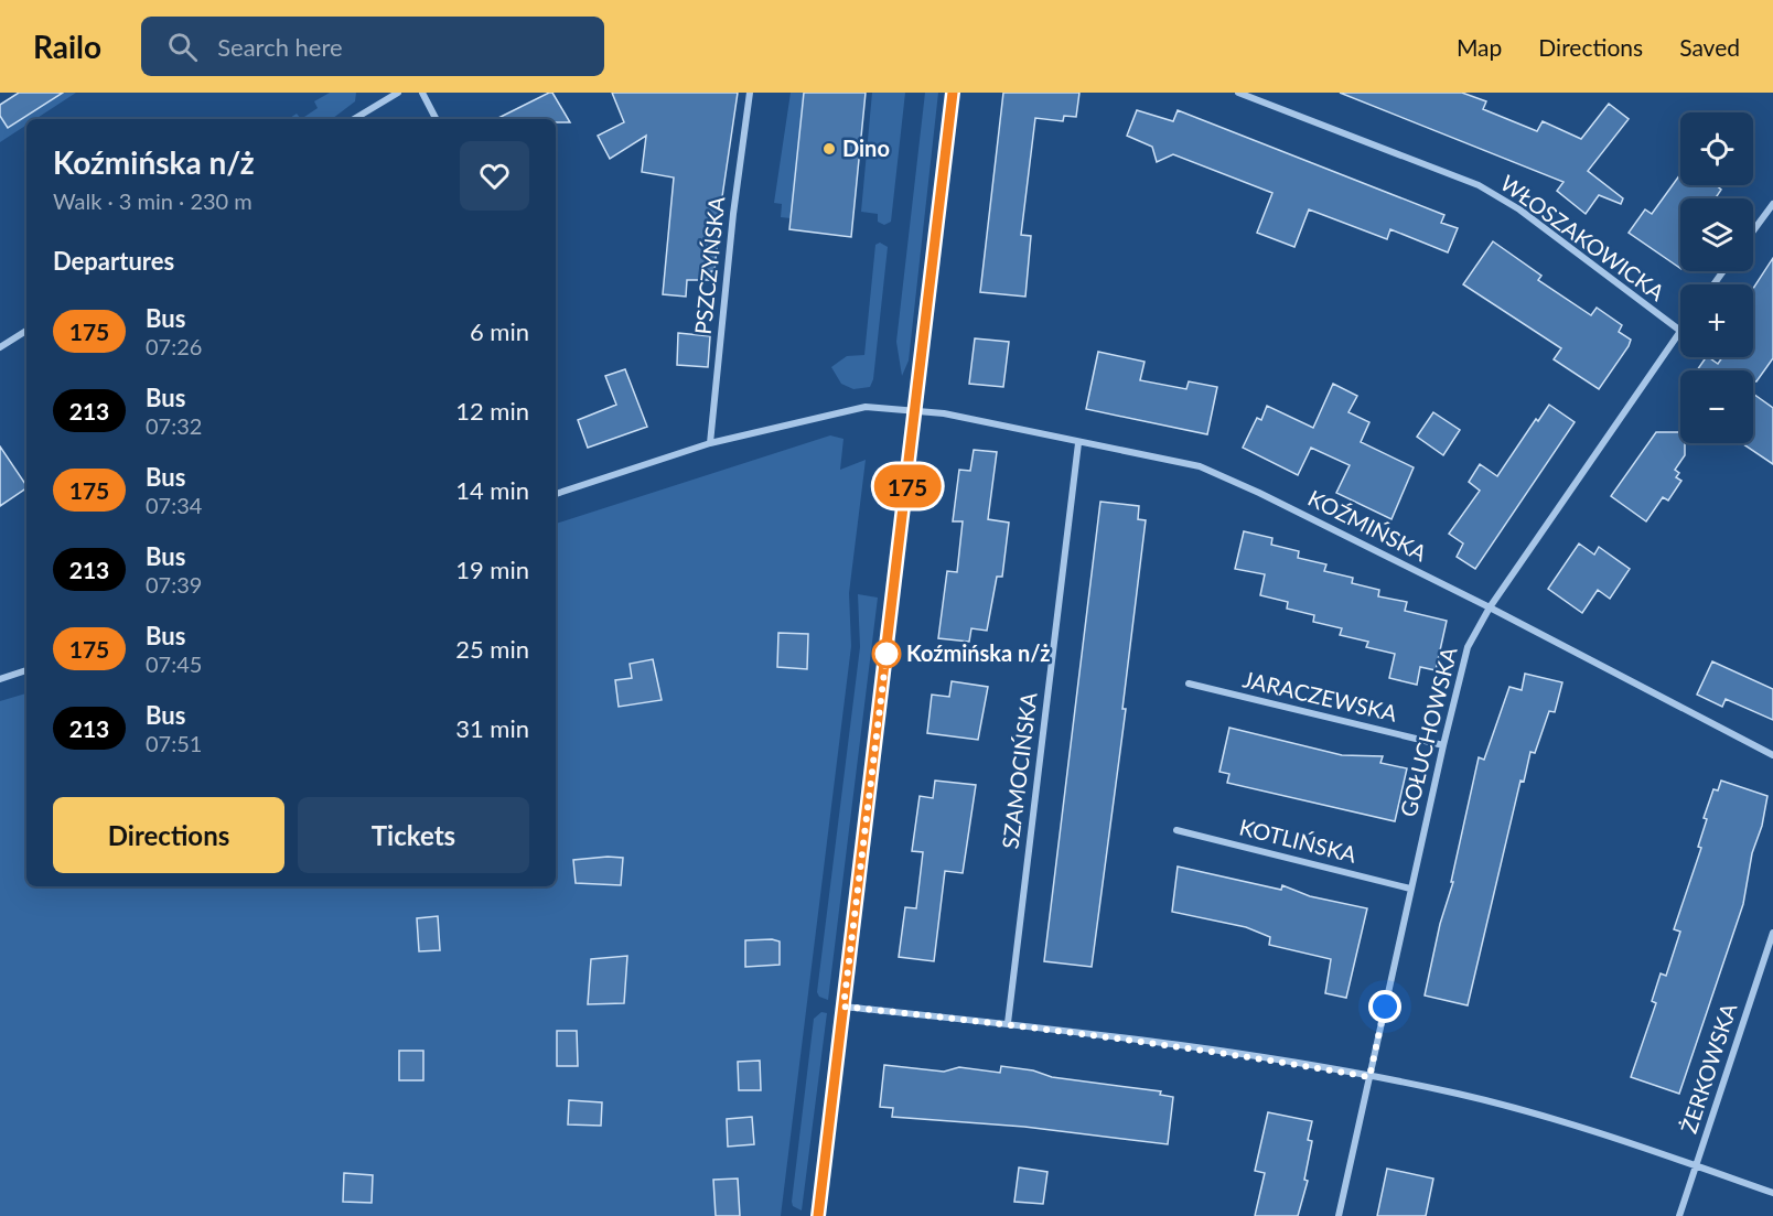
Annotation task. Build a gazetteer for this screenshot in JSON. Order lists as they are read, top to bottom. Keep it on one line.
{"streets":{"street":["WŁOSZAKOWICKA","PSZCZYŃSKA","KOŹMIŃSKA","JARACZEWSKA","GOŁUCHOWSKA","SZAMOCIŃSKA","KOTLIŃSKA","ŻERKOWSKA"]},"crossings":[["WŁOSZAKOWICKA","GOŁUCHOWSKA"],["KOŹMIŃSKA","GOŁUCHOWSKA"],["KOŹMIŃSKA","SZAMOCIŃSKA"],["JARACZEWSKA","GOŁUCHOWSKA"],["GOŁUCHOWSKA","KOTLIŃSKA"]],"places":["Dino","Koźmińska n/ż"],"lines":["bus line 175"],"page":{"header":"Railo","search":"Search here","nav":["Map","Directions","Saved"],"on_map":"175","map_buttons":["+","−"],"heading":[["Koźmińska n/ż","Walk · 3 min · 230 m"],"Departures"],"list":[{"mark":"175","name":"Bus","note":"07:26","value":"6 min"},{"mark":"213","name":"Bus","note":"07:32","value":"12 min"},{"mark":"175","name":"Bus","note":"07:34","value":"14 min"},{"mark":"213","name":"Bus","note":"07:39","value":"19 min"},{"mark":"175","name":"Bus","note":"07:45","value":"25 min"},{"mark":"213","name":"Bus","note":"07:51","value":"31 min"}],"buttons":["Directions","Tickets"]}}
